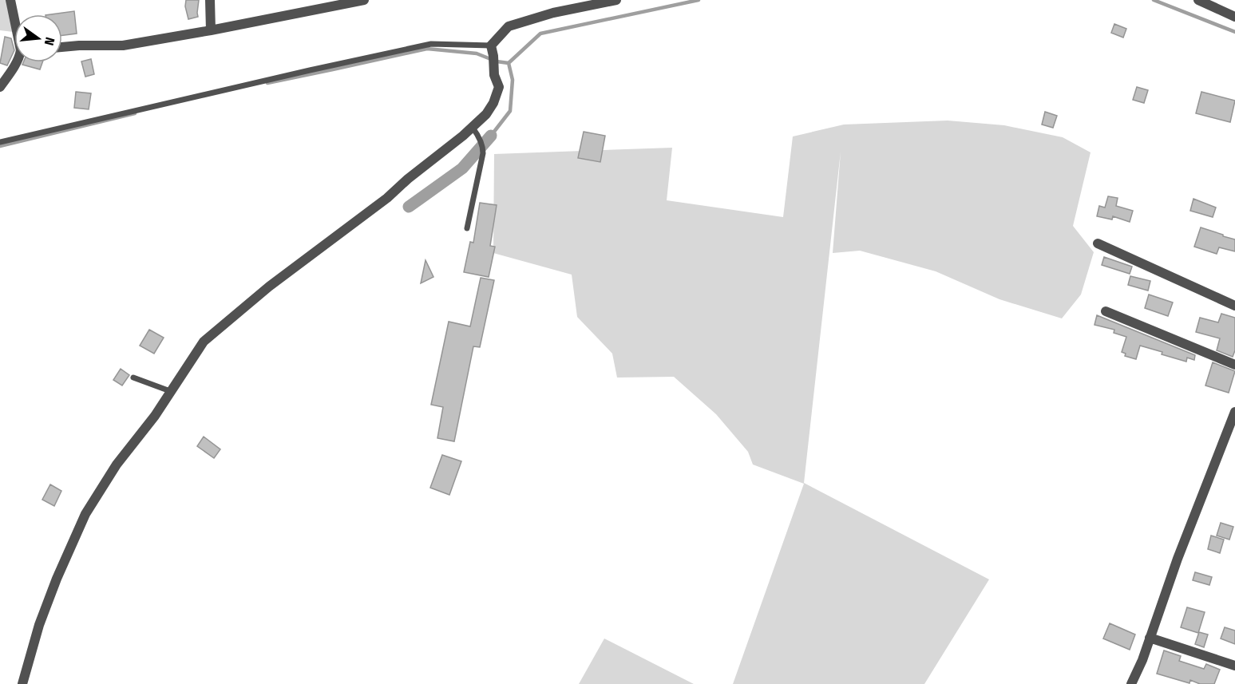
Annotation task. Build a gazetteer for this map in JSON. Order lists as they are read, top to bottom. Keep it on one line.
{"north":"right"}
